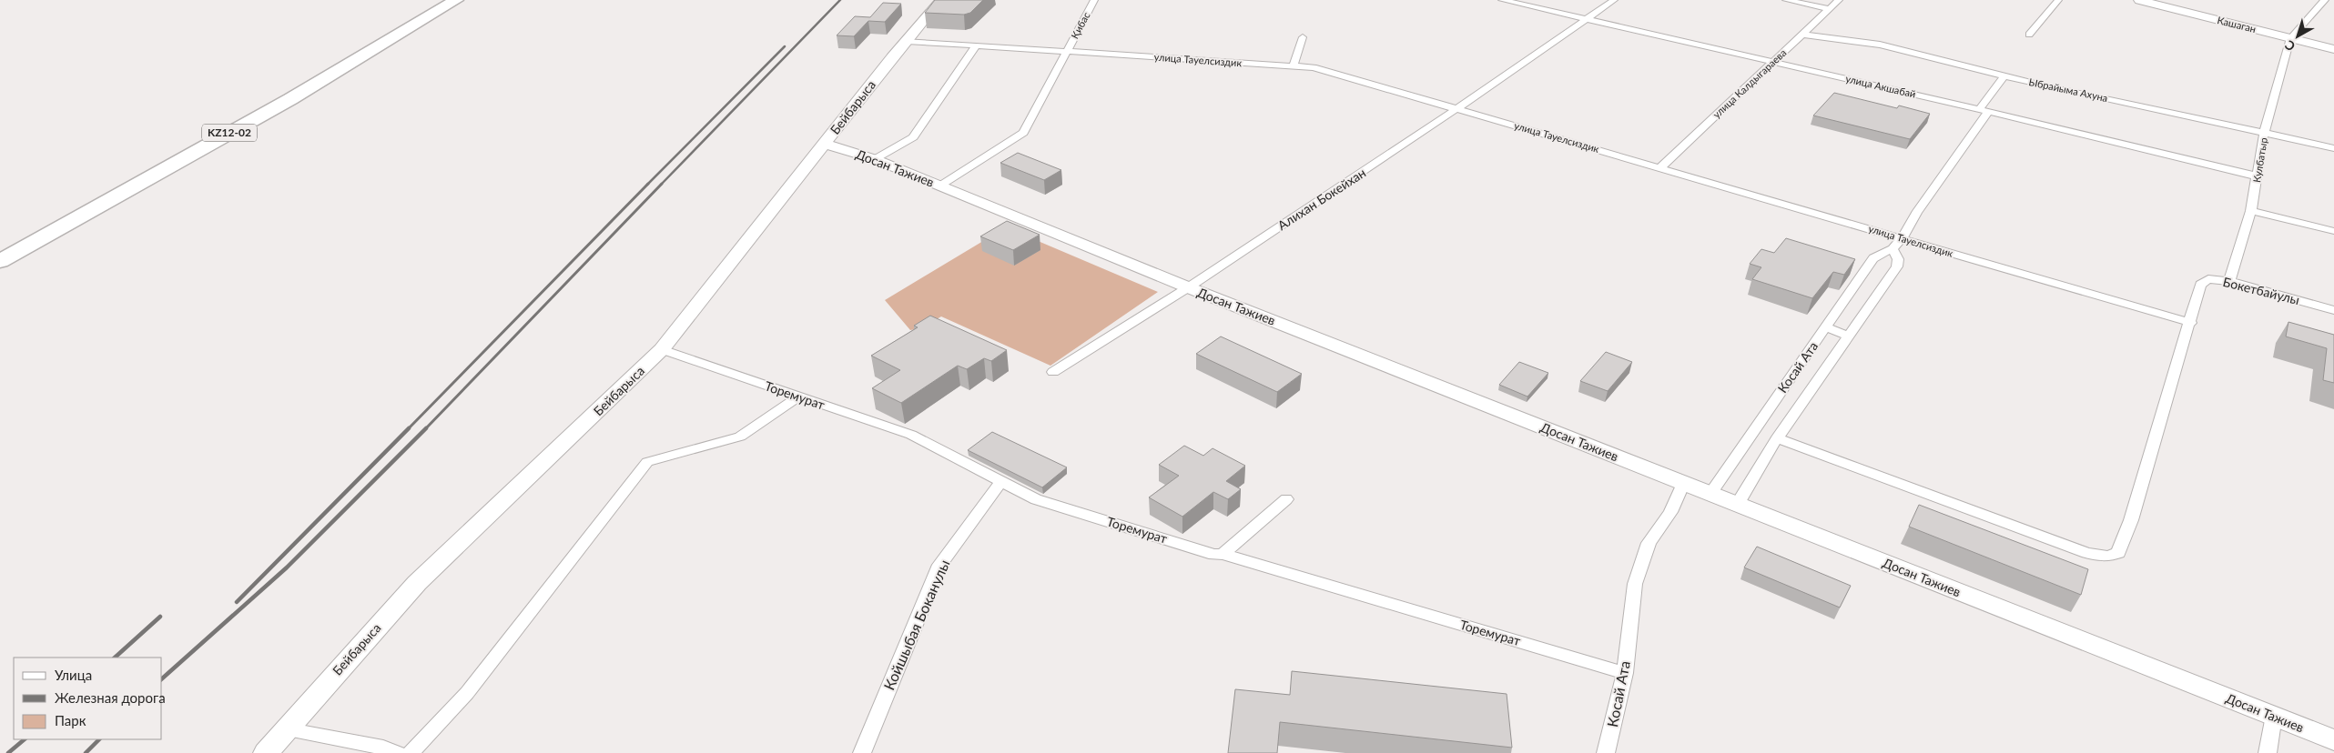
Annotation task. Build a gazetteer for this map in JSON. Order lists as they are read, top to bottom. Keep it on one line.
{"streets":{"highway":["KZ12-02"],"street":["Кашаган","Қибас","улица Тауелсиздик","улица Калдыгараева","улица Акшабай","Ыбрайыма Ахуна","Бейбарыса","Кулбатыр","Досан Тажиев","Алихан Бокейхан","Бокетбайулы","Косай Ата","Торемурат","Койшыбая Боканулы"]},"crossings":[["Кашаган","Кулбатыр"],["Қибас","улица Тауелсиздик"],["Қибас","Досан Тажиев"],["улица Тауелсиздик","улица Калдыгараева"],["улица Тауелсиздик","Бейбарыса"],["улица Тауелсиздик","Алихан Бокейхан"],["улица Тауелсиздик","Бокетбайулы"],["улица Тауелсиздик","Косай Ата"],["улица Калдыгараева","улица Акшабай"],["улица Калдыгараева","Ыбрайыма Ахуна"],["улица Акшабай","Кулбатыр"],["улица Акшабай","Алихан Бокейхан"],["улица Акшабай","Косай Ата"],["Ыбрайыма Ахуна","Кулбатыр"],["Ыбрайыма Ахуна","Косай Ата"],["Бейбарыса","Досан Тажиев"],["Бейбарыса","Торемурат"],["Кулбатыр","Бокетбайулы"],["Досан Тажиев","Алихан Бокейхан"],["Досан Тажиев","Косай Ата"],["Бокетбайулы","Косай Ата"],["Косай Ата","Торемурат"],["Торемурат","Койшыбая Боканулы"]],"legend":["Улица","Железная дорога","Парк"],"north":"bottom left"}
